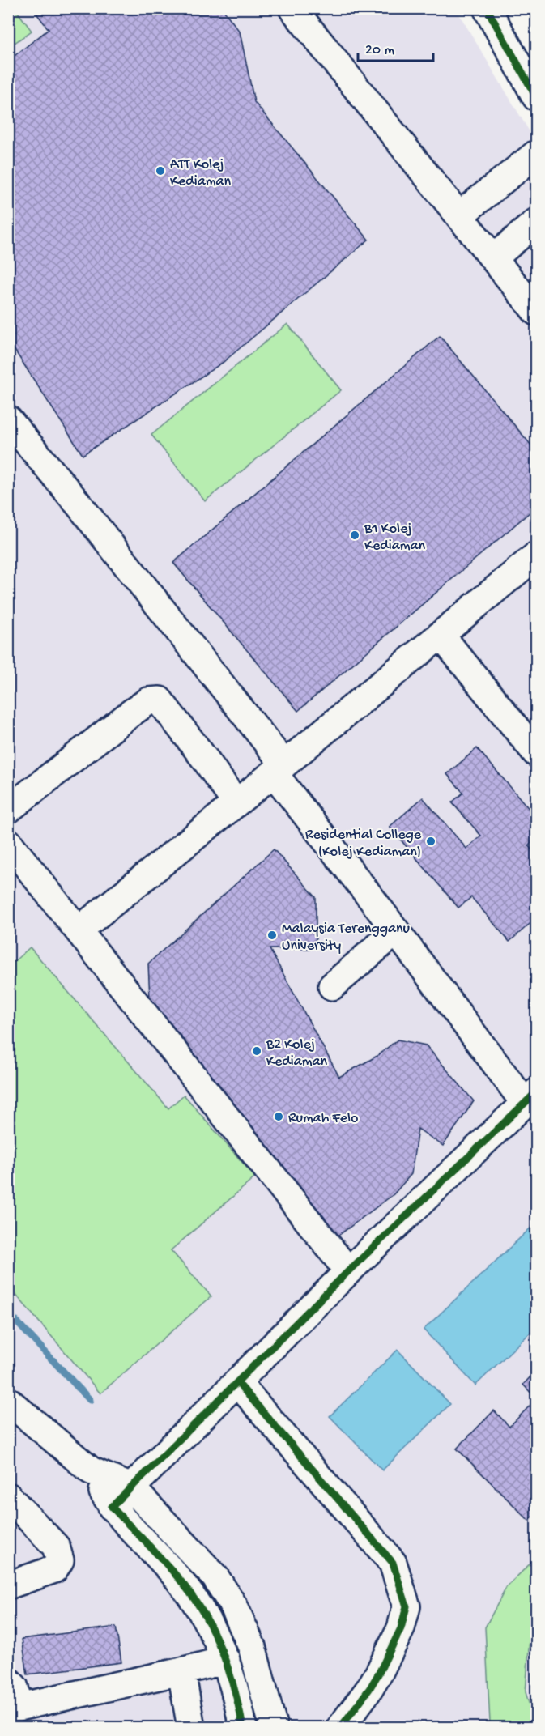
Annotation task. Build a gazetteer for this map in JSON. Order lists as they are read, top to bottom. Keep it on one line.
{"places":["ATT Kolej Kediaman","B1 Kolej Kediaman","Residential College (Kolej Kediaman)","Malaysia Terengganu University","B2 Kolej Kediaman","Rumah Felo"],"scale_bar":"20 m"}
